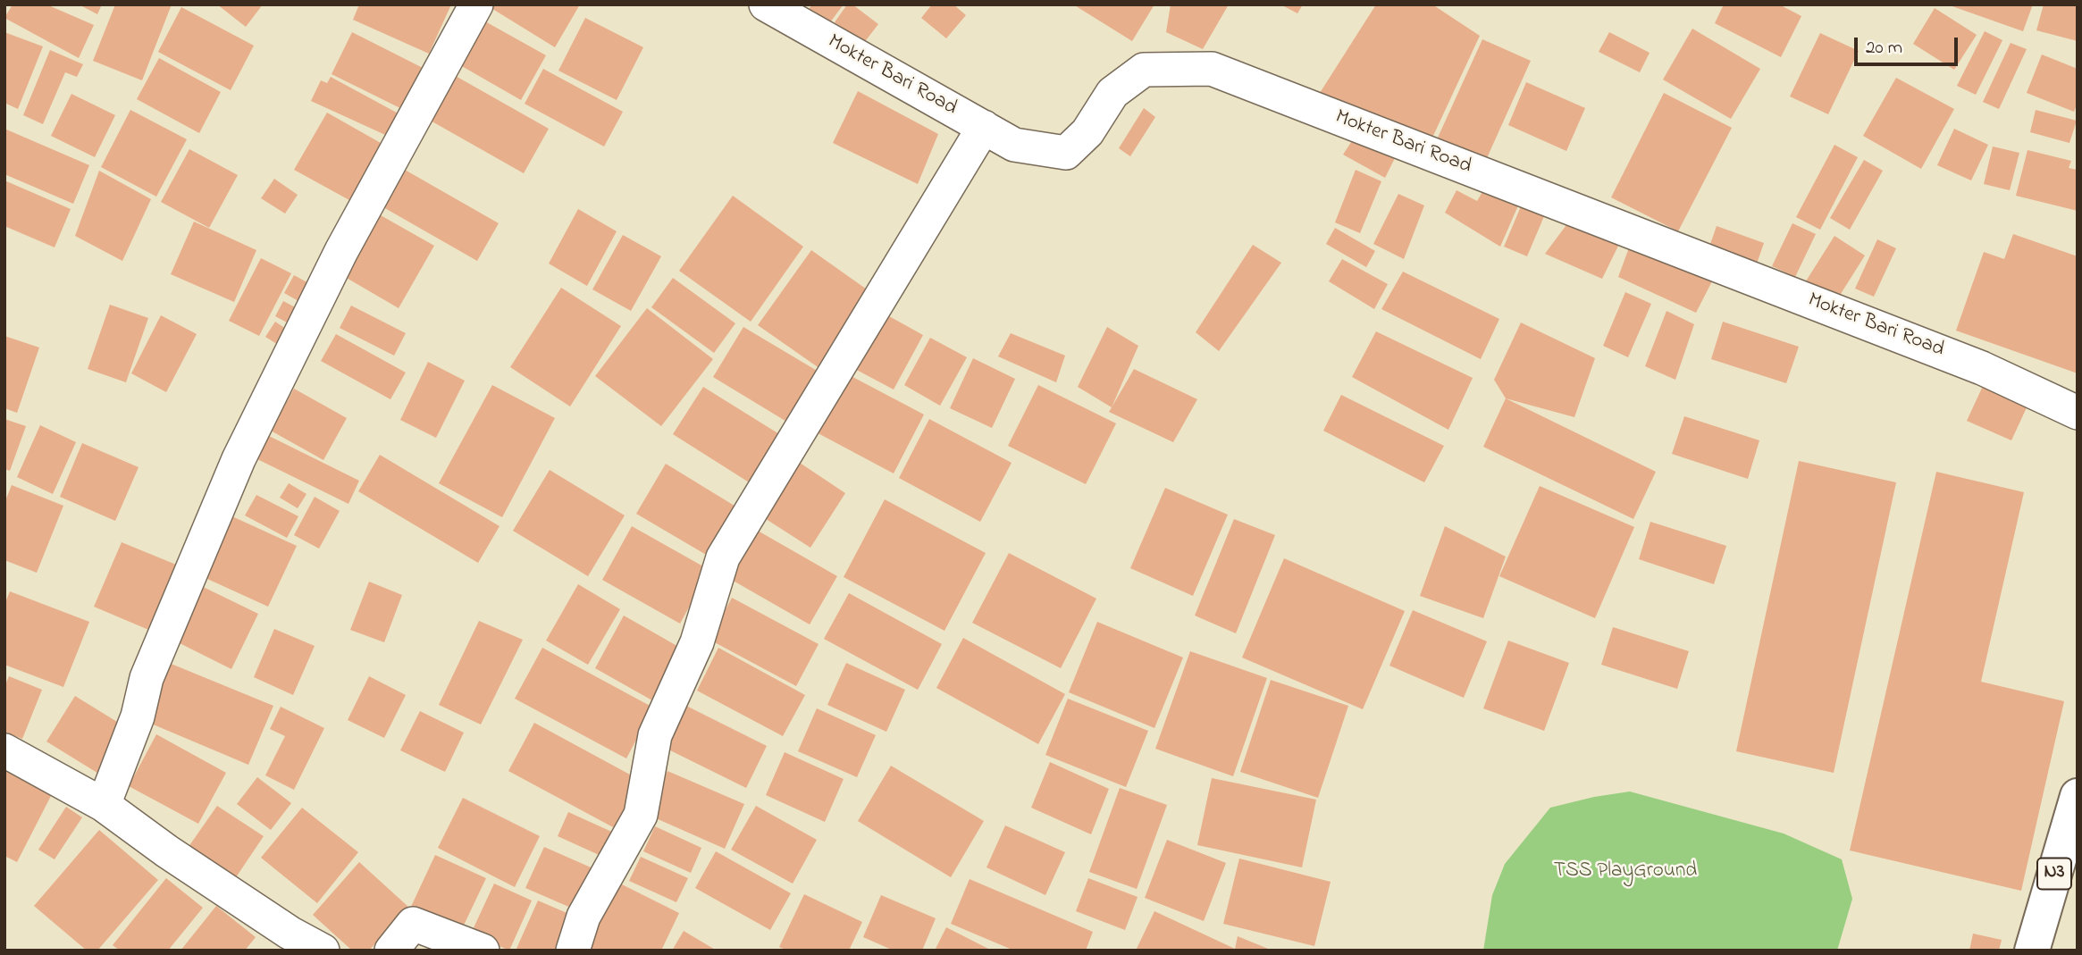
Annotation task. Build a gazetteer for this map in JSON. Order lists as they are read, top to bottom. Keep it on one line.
{"streets":{"highway":["N3"],"street":["Mokter Bari Road"]},"parks":["TSS PlayGround"],"scale_bar":"20 m"}
